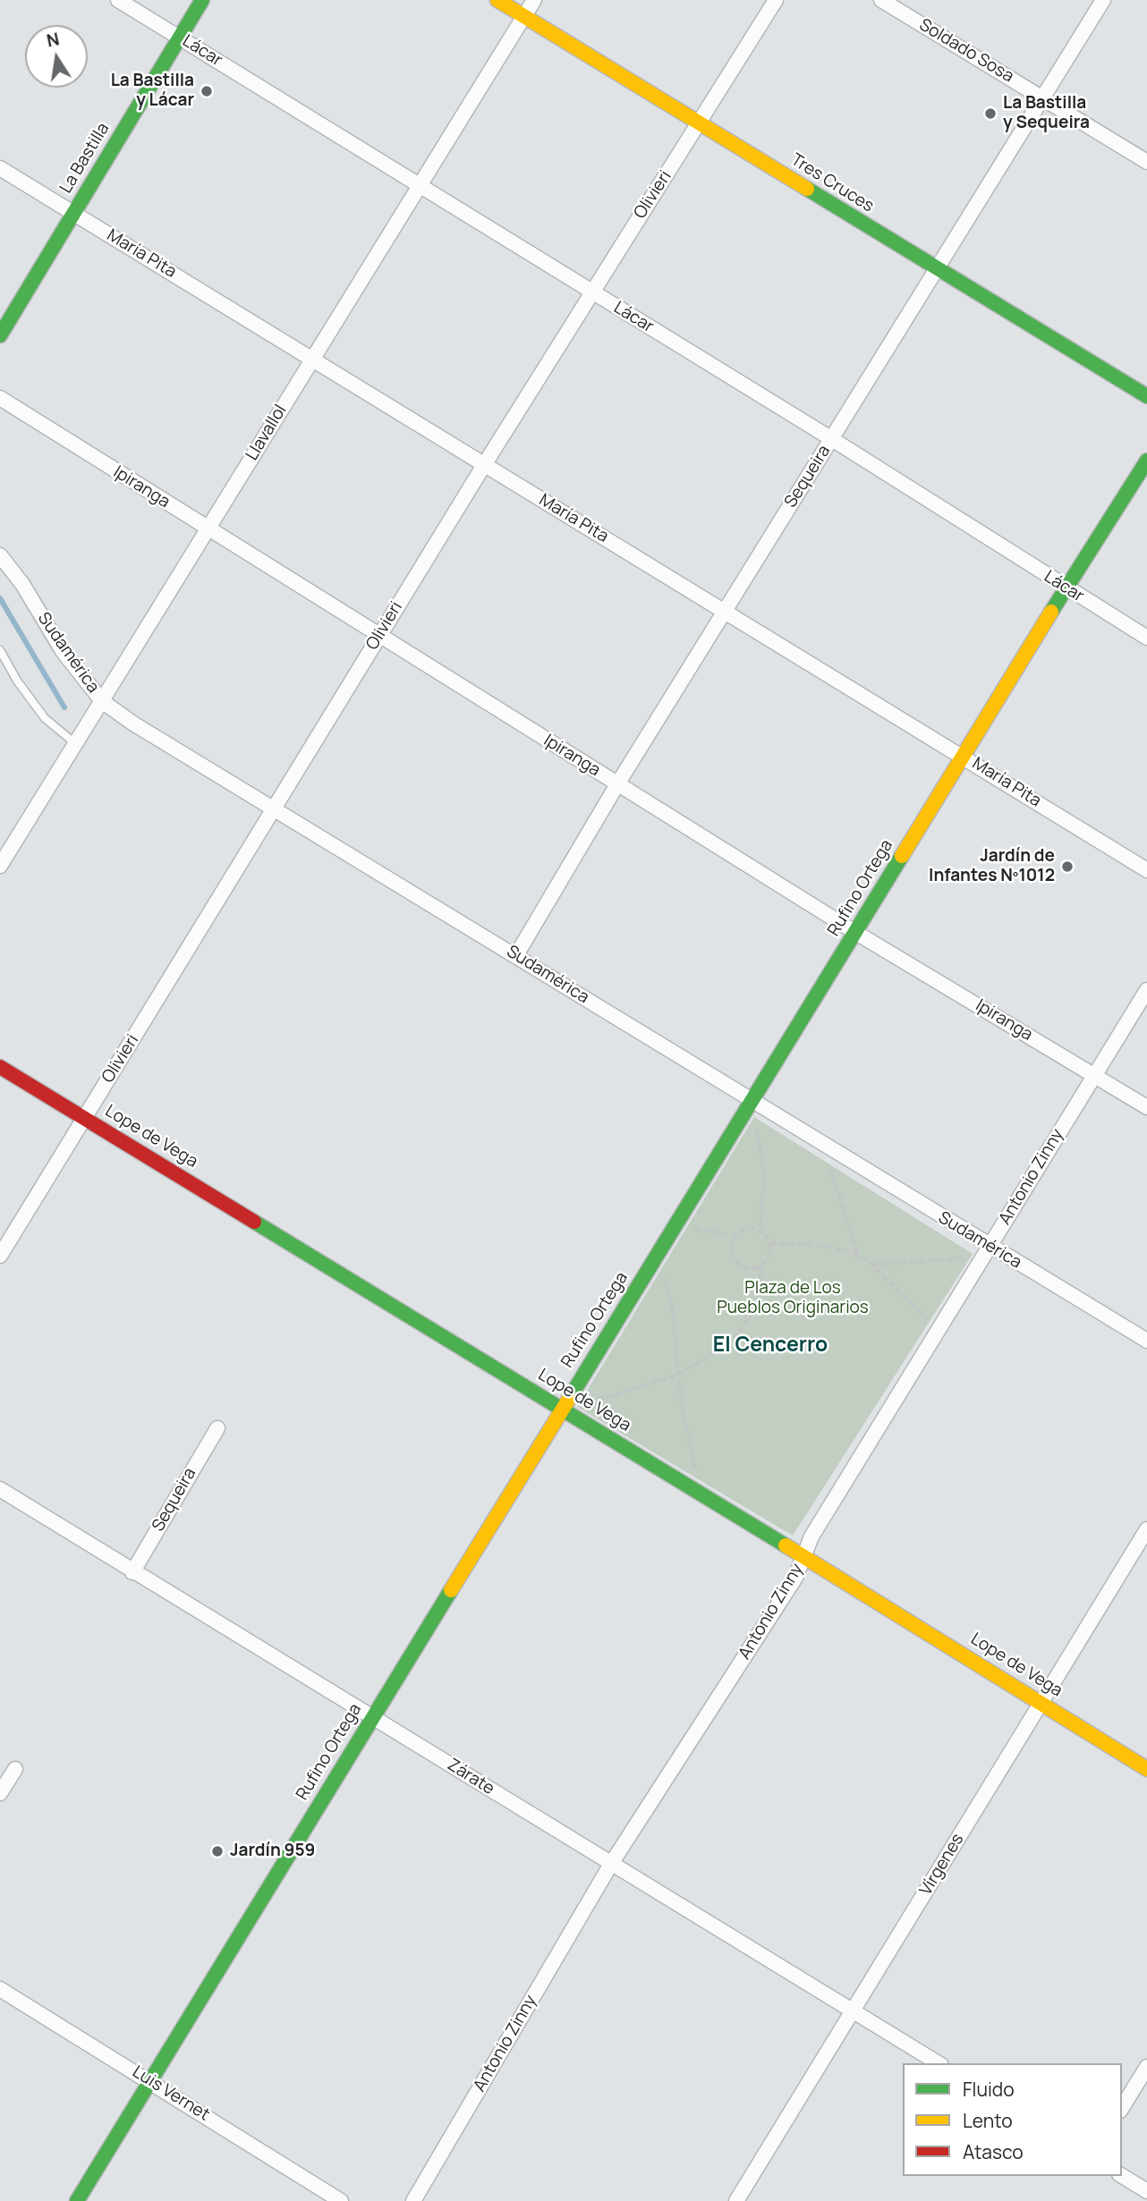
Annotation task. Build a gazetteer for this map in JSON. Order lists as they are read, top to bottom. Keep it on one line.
{"streets":{"street":["Lácar","Soldado Sosa","La Bastilla","Tres Cruces","Olivieri","María Pita","Llavallol","Sequeira","Ipiranga","Sudamérica","Rufino Ortega","Lope de Vega","Antonio Zinny","Zárate","Vírgenes","Luis Vernet"]},"crossings":[["Lácar","La Bastilla"],["Lácar","Olivieri"],["Lácar","Llavallol"],["Lácar","Sequeira"],["Lácar","Rufino Ortega"],["Soldado Sosa","Sequeira"],["La Bastilla","María Pita"],["Tres Cruces","Olivieri"],["Tres Cruces","Llavallol"],["Tres Cruces","Sequeira"],["Olivieri","María Pita"],["Olivieri","Ipiranga"],["Olivieri","Sudamérica"],["Olivieri","Lope de Vega"],["María Pita","Llavallol"],["María Pita","Sequeira"],["María Pita","Rufino Ortega"],["Llavallol","Ipiranga"],["Llavallol","Sudamérica"],["Sequeira","Ipiranga"],["Sequeira","Sudamérica"],["Sequeira","Zárate"],["Ipiranga","Rufino Ortega"],["Ipiranga","Antonio Zinny"],["Sudamérica","Rufino Ortega"],["Sudamérica","Antonio Zinny"],["Rufino Ortega","Lope de Vega"],["Rufino Ortega","Zárate"],["Rufino Ortega","Luis Vernet"],["Lope de Vega","Antonio Zinny"],["Lope de Vega","Vírgenes"],["Antonio Zinny","Zárate"],["Zárate","Vírgenes"]],"districts":["El Cencerro"],"parks":["Plaza de Los Pueblos Originarios"],"places":["La Bastilla y Lácar","La Bastilla y Sequeira","Jardín de Infantes Nº1012","Jardín 959"],"legend":["Fluido","Lento","Atasco"],"north":"top"}
